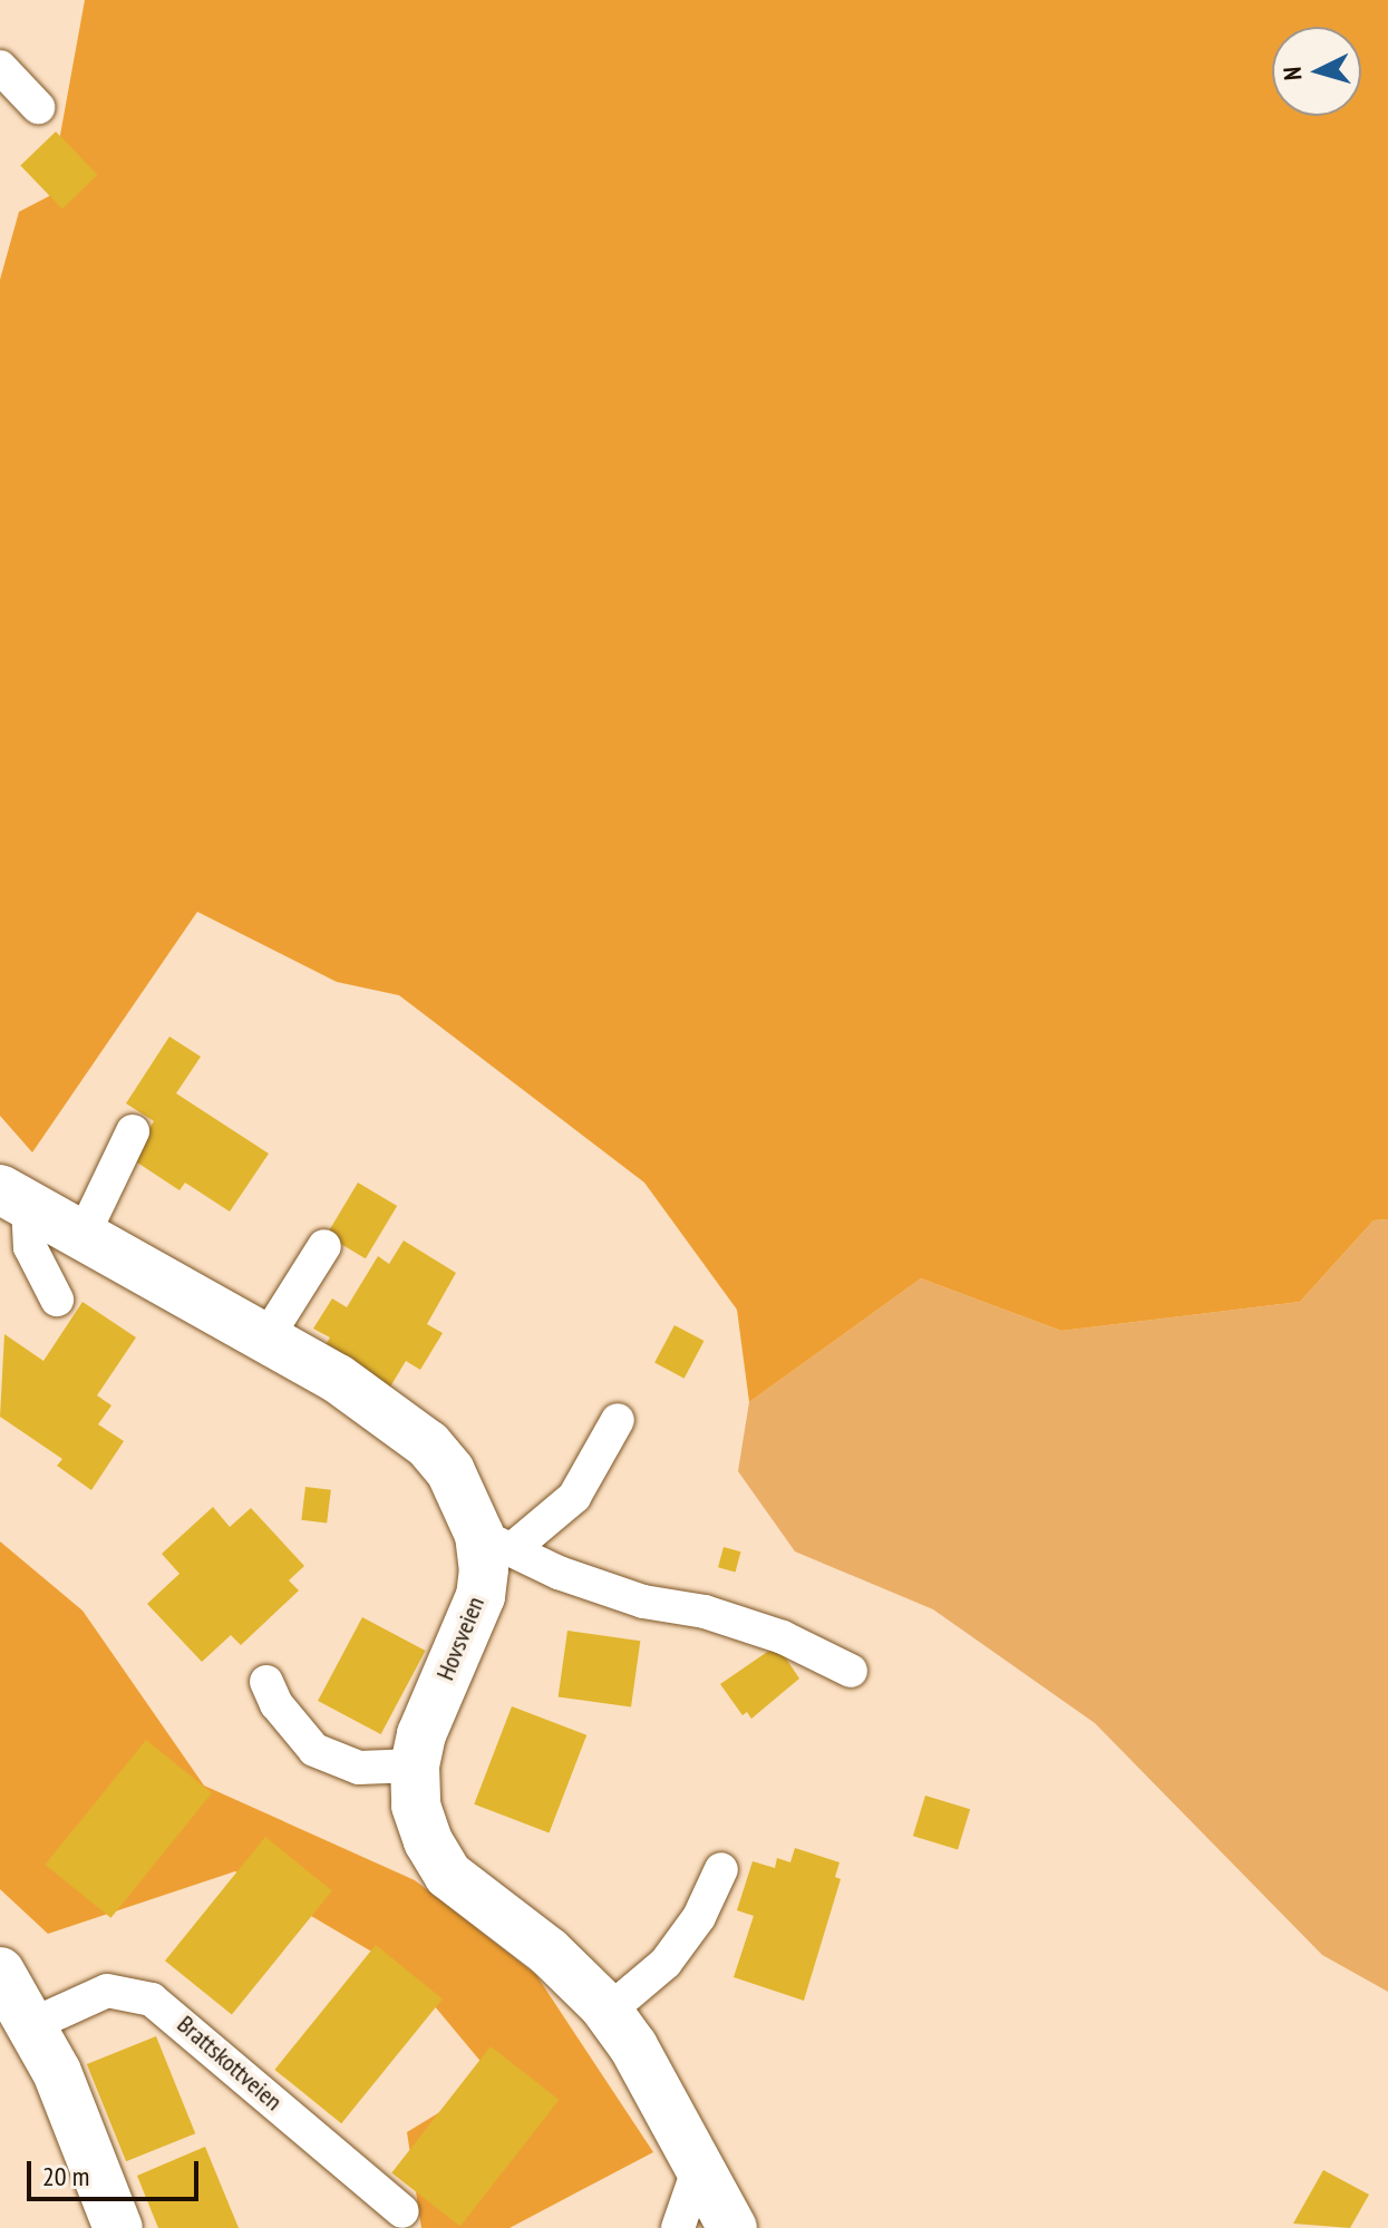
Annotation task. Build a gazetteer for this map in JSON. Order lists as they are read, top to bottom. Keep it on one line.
{"streets":{"street":["Hovsveien"],"lane":["Brattskottveien"]},"scale_bar":"20 m","north":"left"}
